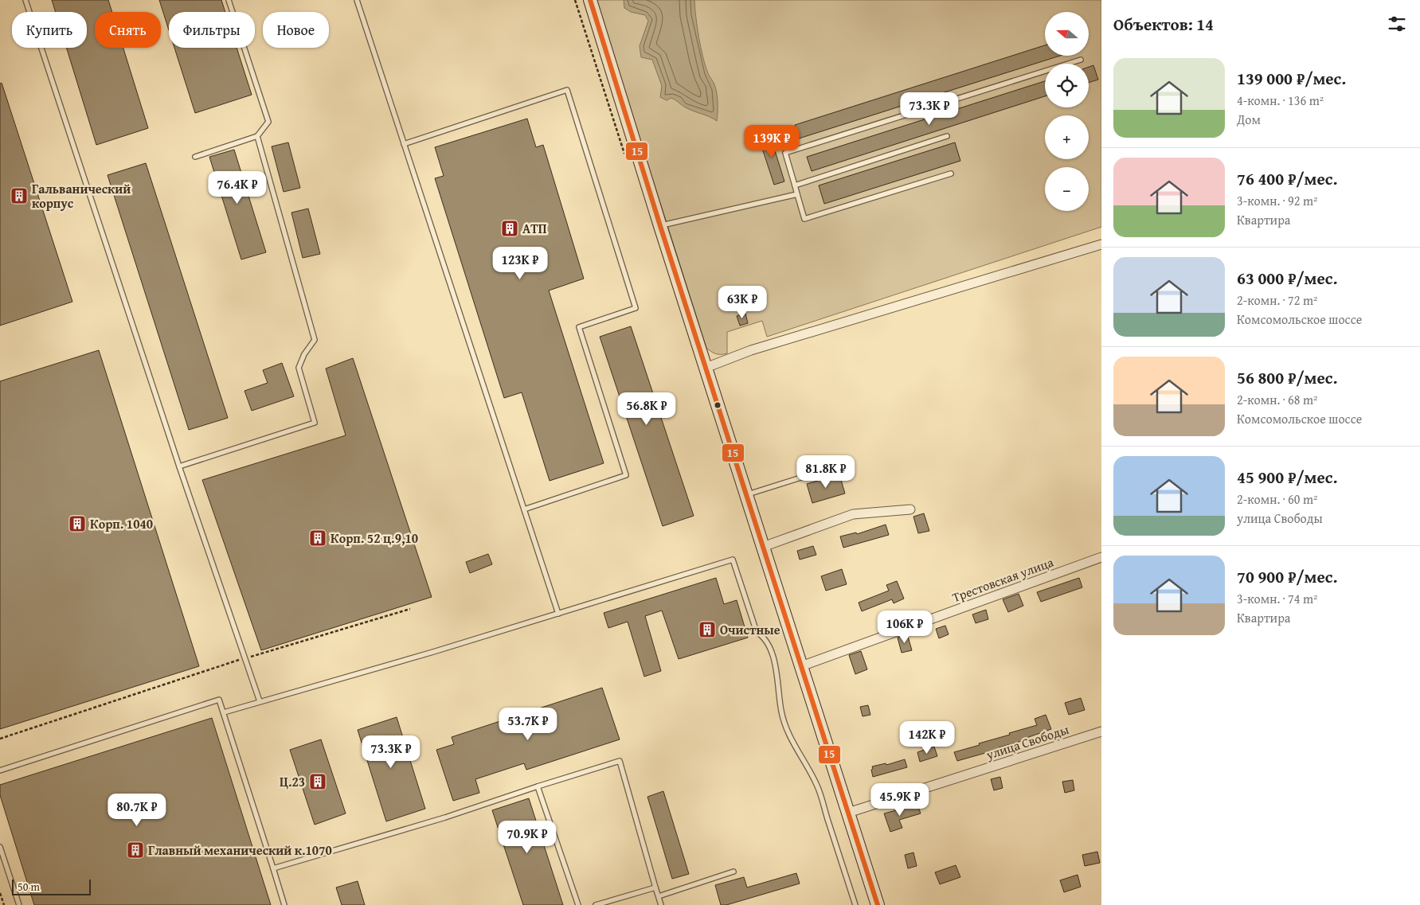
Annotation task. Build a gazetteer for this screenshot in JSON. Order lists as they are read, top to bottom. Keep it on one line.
{"streets":{"street":["Трестовская улица","улица Свободы"]},"places":{"building":["Гальванический корпус","АТП","Корп. 1040","Корп. 52 ц.9,10","Очистные","Ц.23","Главный механический к.1070"]},"lines":["transit line 15"],"scale_bar":"50 m","north":"left","page":{"heading":"Объектов: 14","map_buttons":["+","−"],"chip":["Купить","Снять","Фильтры","Новое"],"list":[{"name":"139 000 ₽/мес.","note":"4-комн. · 136 m² · Дом"},{"name":"76 400 ₽/мес.","note":"3-комн. · 92 m² · Квартира"},{"name":"63 000 ₽/мес.","note":"2-комн. · 72 m² · Комсомольское шоссе"},{"name":"56 800 ₽/мес.","note":"2-комн. · 68 m² · Комсомольское шоссе"},{"name":"45 900 ₽/мес.","note":"2-комн. · 60 m² · улица Свободы"},{"name":"70 900 ₽/мес.","note":"3-комн. · 74 m² · Квартира"}],"price":["73.3K ₽","139K ₽","76.4K ₽","123K ₽","63K ₽","56.8K ₽","81.8K ₽","106K ₽","53.7K ₽","142K ₽","73.3K ₽","45.9K ₽","80.7K ₽","70.9K ₽"],"scale":"50 m"}}
